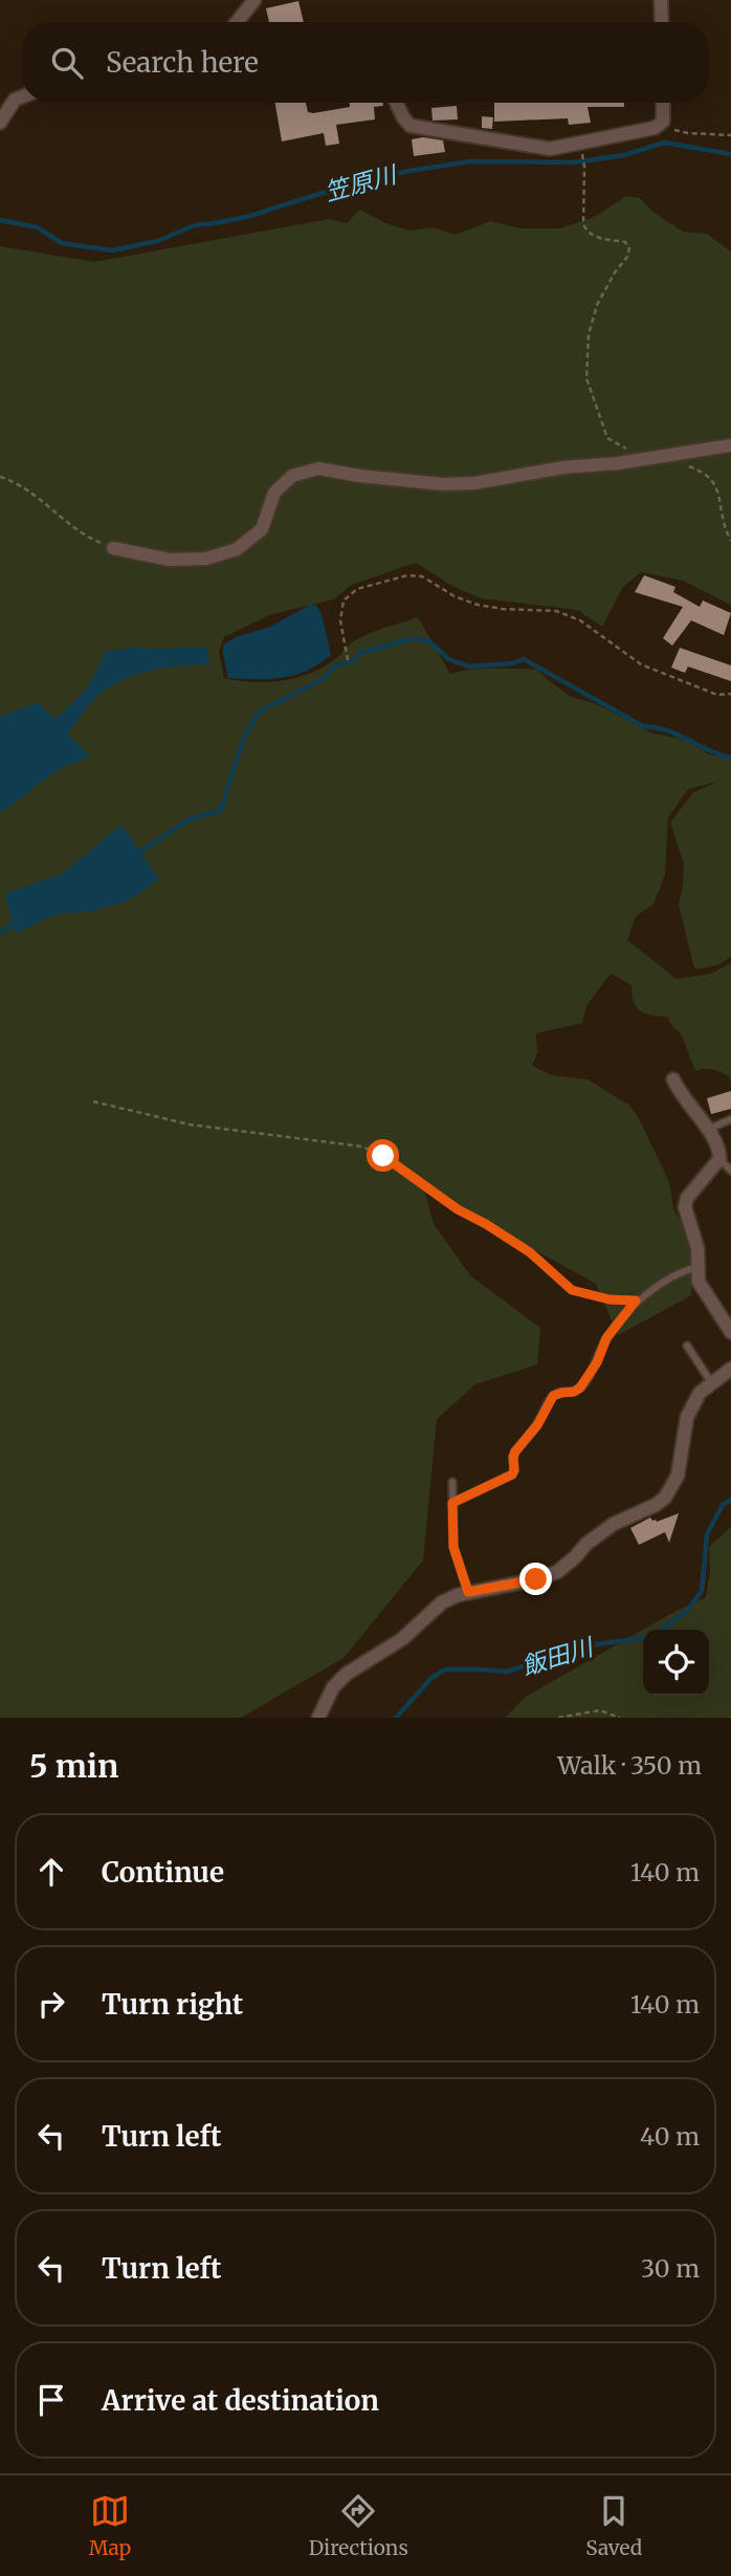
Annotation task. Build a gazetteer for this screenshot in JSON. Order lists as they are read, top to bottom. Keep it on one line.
{"water":["笠原川","飯田川"],"page":{"search":"Search here","heading":["5 min","Walk · 350 m"],"list":[["Continue","140 m"],["Turn right","140 m"],["Turn left","40 m"],["Turn left","30 m"],"Arrive at destination"],"nav":["Map","Directions","Saved"]}}
